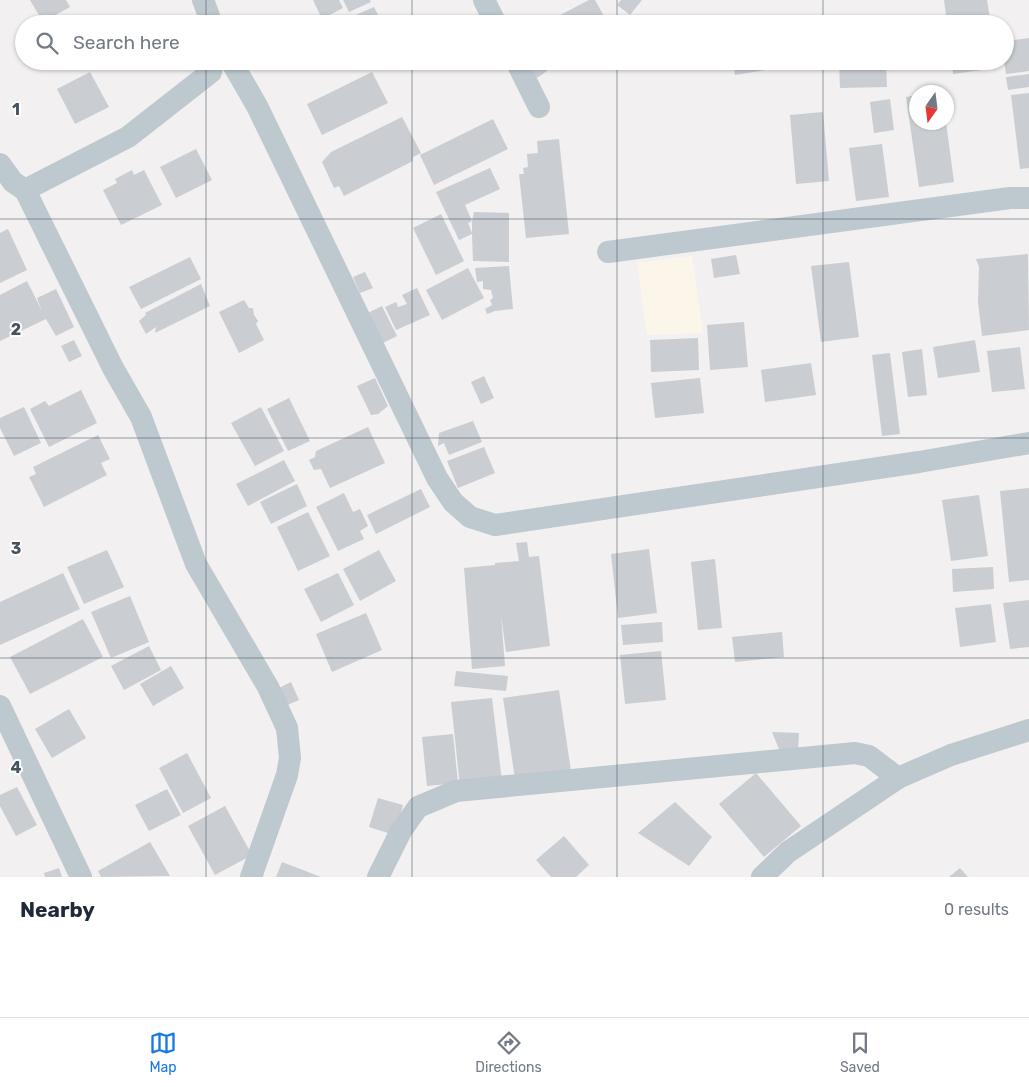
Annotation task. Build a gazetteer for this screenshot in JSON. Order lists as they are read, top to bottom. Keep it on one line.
{"north":"bottom","page":{"search":"Search here","heading":["Nearby","0 results"],"nav":["Map","Directions","Saved"]},"grid":{"rows":["1","2","3","4"]}}
